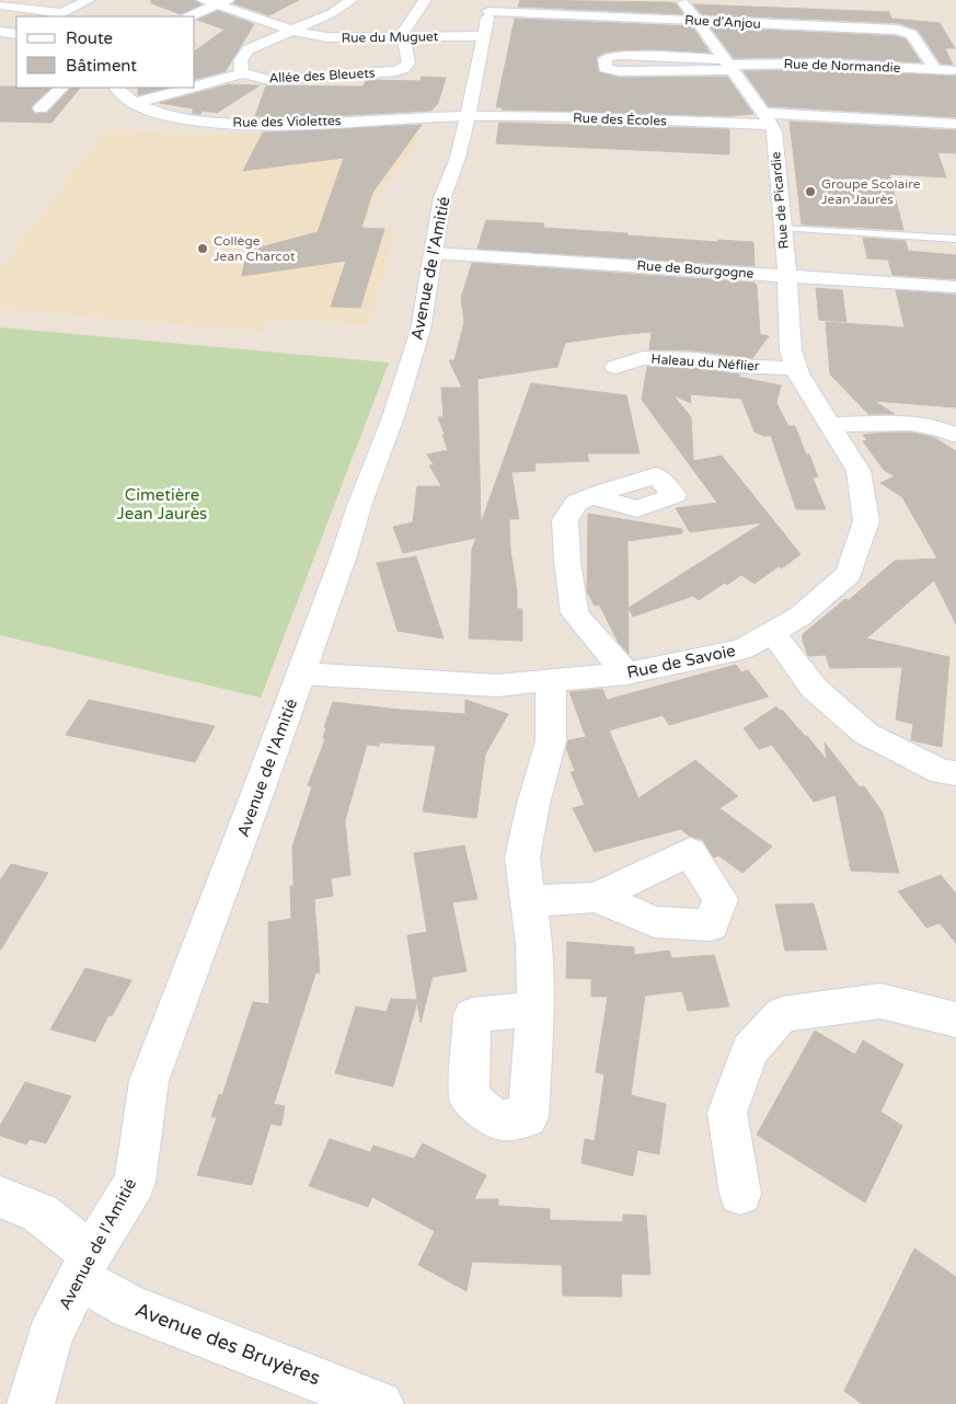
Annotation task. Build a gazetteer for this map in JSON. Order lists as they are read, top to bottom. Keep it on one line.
{"streets":{"street":["Rue d'Anjou","Rue du Muguet","Rue de Normandie","Allée des Bleuets","Rue des Écoles","Rue des Violettes","Rue de Picardie","Avenue de l'Amitié","Rue de Bourgogne","Haleau du Néflier","Rue de Savoie","Avenue des Bruyères"]},"crossings":[["Rue d'Anjou","Rue de Normandie"],["Rue d'Anjou","Avenue de l'Amitié"],["Rue du Muguet","Allée des Bleuets"],["Rue du Muguet","Avenue de l'Amitié"],["Rue des Écoles","Rue des Violettes"],["Rue des Écoles","Rue de Picardie"],["Rue des Écoles","Avenue de l'Amitié"],["Rue des Violettes","Avenue de l'Amitié"],["Rue de Picardie","Rue de Bourgogne"],["Rue de Picardie","Rue de Savoie"],["Avenue de l'Amitié","Rue de Bourgogne"],["Avenue de l'Amitié","Rue de Savoie"],["Avenue de l'Amitié","Avenue des Bruyères"],["Rue de Bourgogne","Rue de Savoie"],["Haleau du Néflier","Rue de Savoie"]],"parks":["Cimetière Jean Jaurès"],"places":["Groupe Scolaire Jean Jaurès","Collège Jean Charcot"],"legend":["Route","Bâtiment"]}
